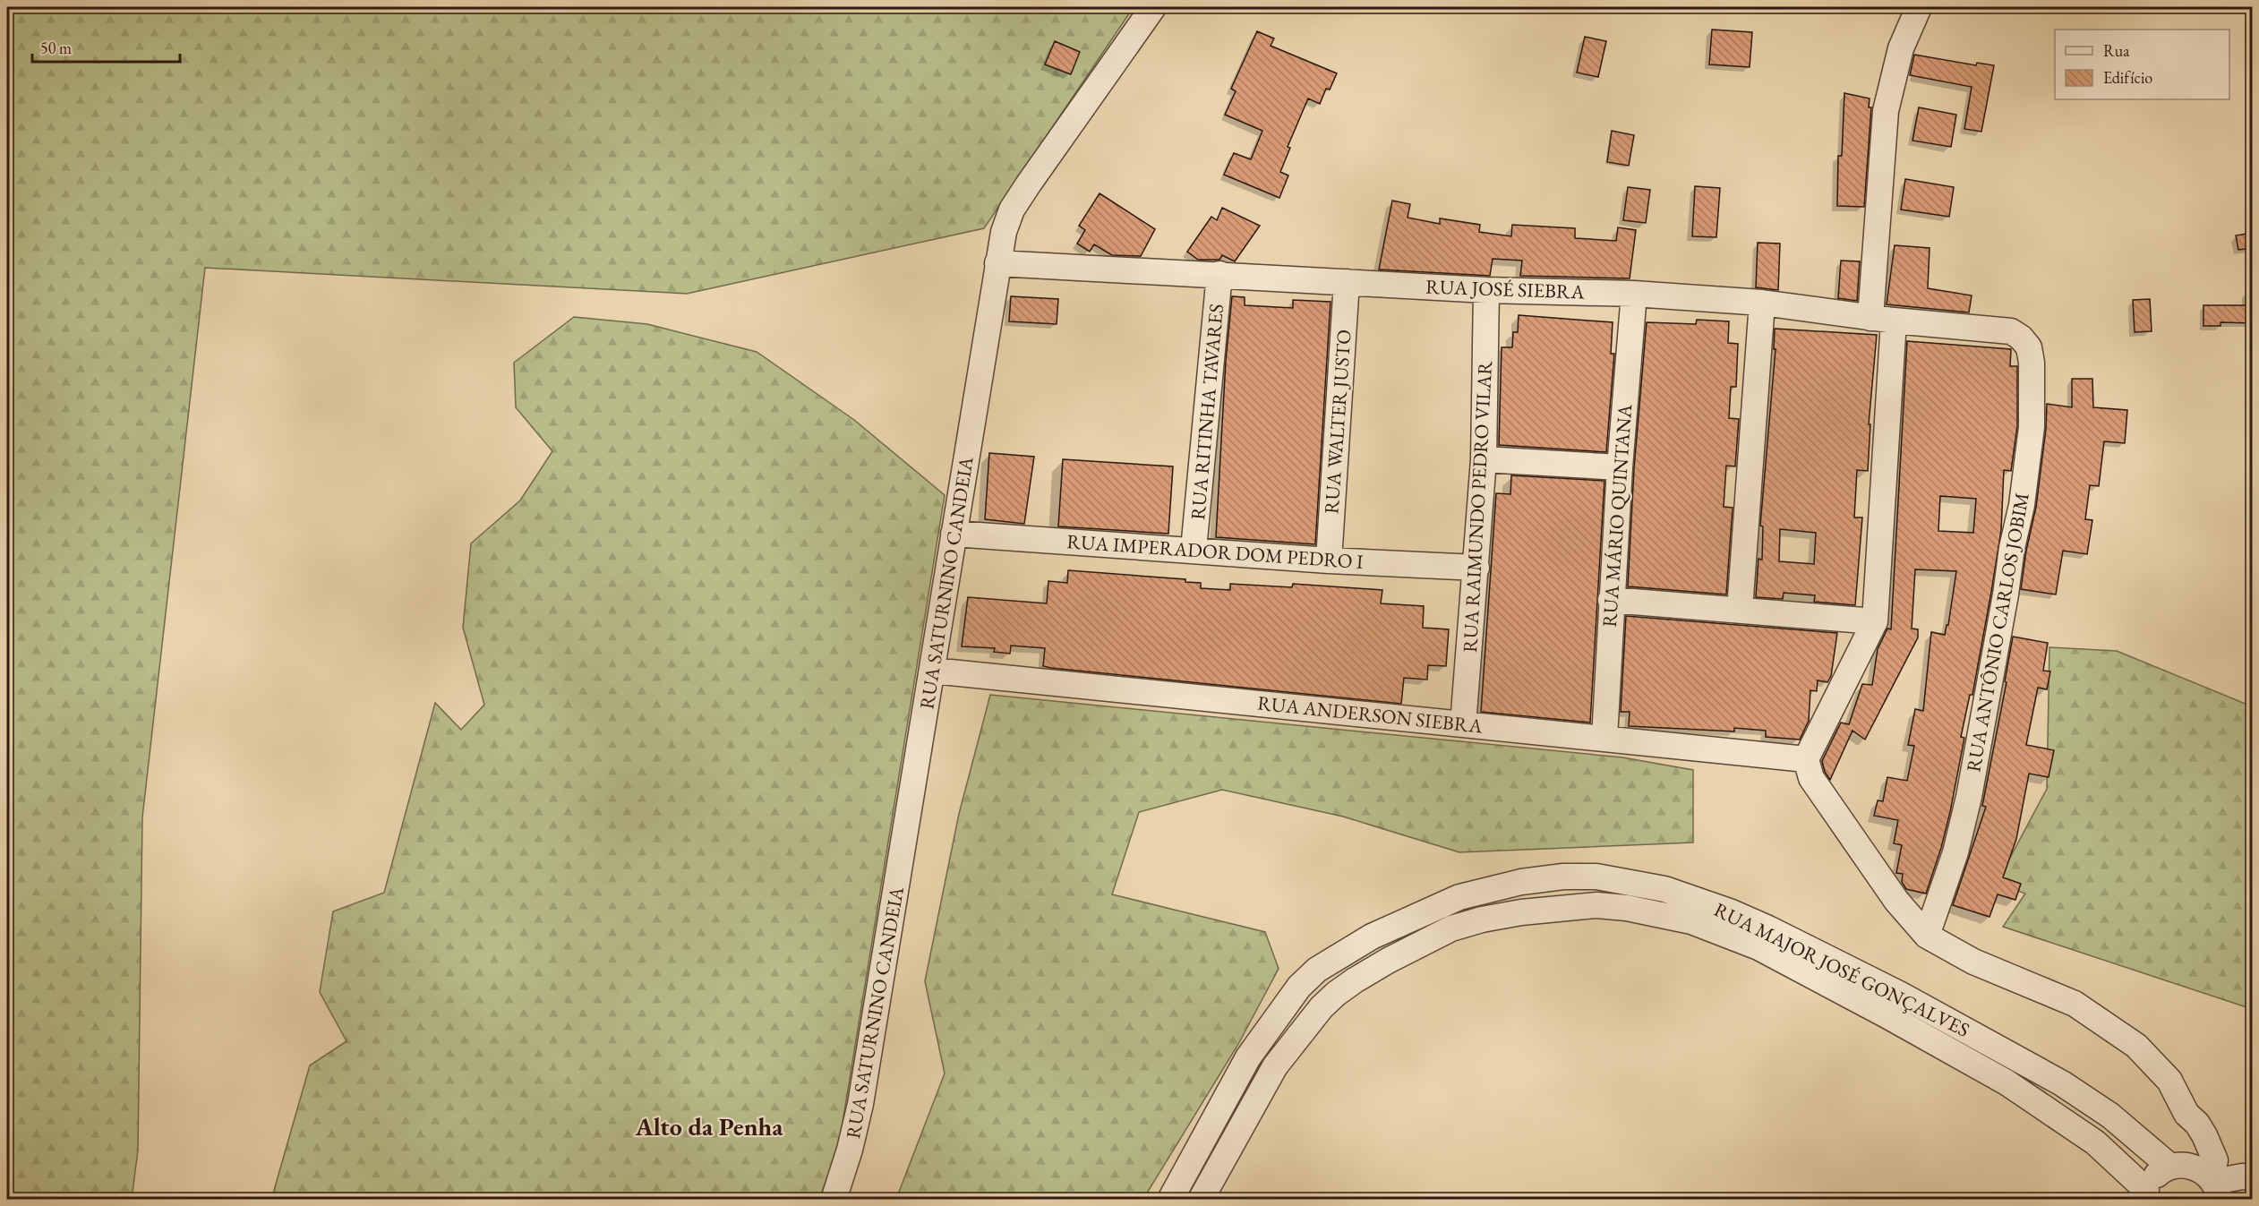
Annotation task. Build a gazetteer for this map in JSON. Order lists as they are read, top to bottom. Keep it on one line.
{"streets":{"street":["RUA JOSÉ SIEBRA","RUA RITINHA TAVARES","RUA WALTER JUSTO","RUA RAIMUNDO PEDRO VILAR","RUA MÁRIO QUINTANA","RUA IMPERADOR DOM PEDRO I","RUA SATURNINO CANDEIA","RUA ANTÔNIO CARLOS JOBIM","RUA ANDERSON SIEBRA","RUA MAJOR JOSÉ GONÇALVES"]},"crossings":[["RUA JOSÉ SIEBRA","RUA RITINHA TAVARES"],["RUA JOSÉ SIEBRA","RUA WALTER JUSTO"],["RUA JOSÉ SIEBRA","RUA RAIMUNDO PEDRO VILAR"],["RUA JOSÉ SIEBRA","RUA MÁRIO QUINTANA"],["RUA JOSÉ SIEBRA","RUA SATURNINO CANDEIA"],["RUA JOSÉ SIEBRA","RUA ANTÔNIO CARLOS JOBIM"],["RUA RITINHA TAVARES","RUA IMPERADOR DOM PEDRO I"],["RUA WALTER JUSTO","RUA IMPERADOR DOM PEDRO I"],["RUA RAIMUNDO PEDRO VILAR","RUA IMPERADOR DOM PEDRO I"],["RUA RAIMUNDO PEDRO VILAR","RUA ANDERSON SIEBRA"],["RUA MÁRIO QUINTANA","RUA ANDERSON SIEBRA"],["RUA IMPERADOR DOM PEDRO I","RUA SATURNINO CANDEIA"],["RUA SATURNINO CANDEIA","RUA ANDERSON SIEBRA"]],"districts":["Alto da Penha"],"legend":["Rua","Edifício"],"scale_bar":"50 m"}
